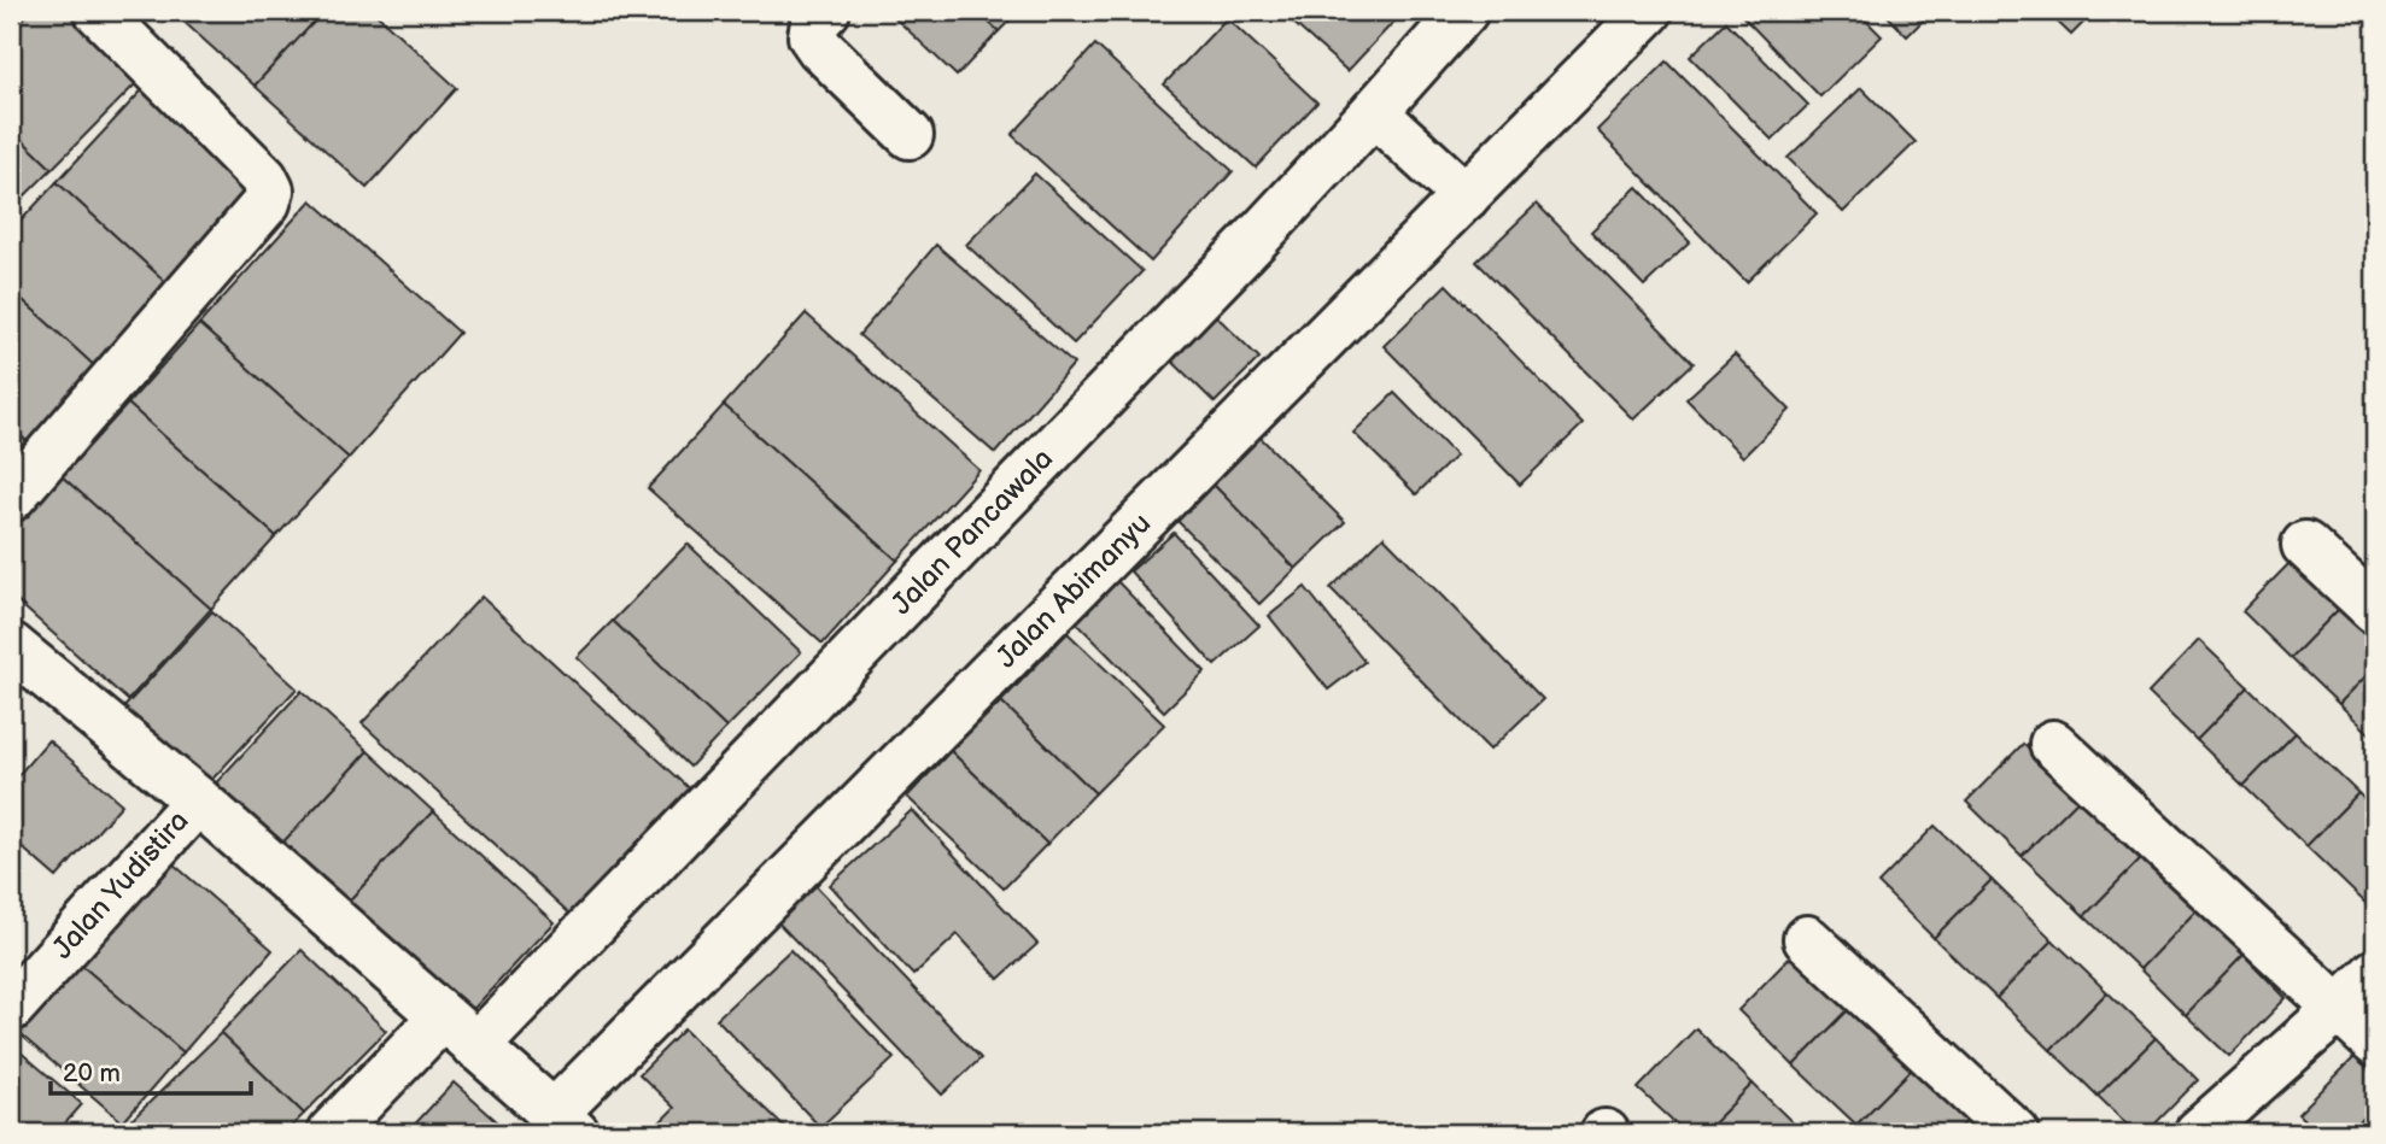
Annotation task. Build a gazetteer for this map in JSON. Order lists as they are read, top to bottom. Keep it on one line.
{"streets":{"street":["Jalan Pancawala","Jalan Abimanyu","Jalan Yudistira"]},"scale_bar":"20 m"}
